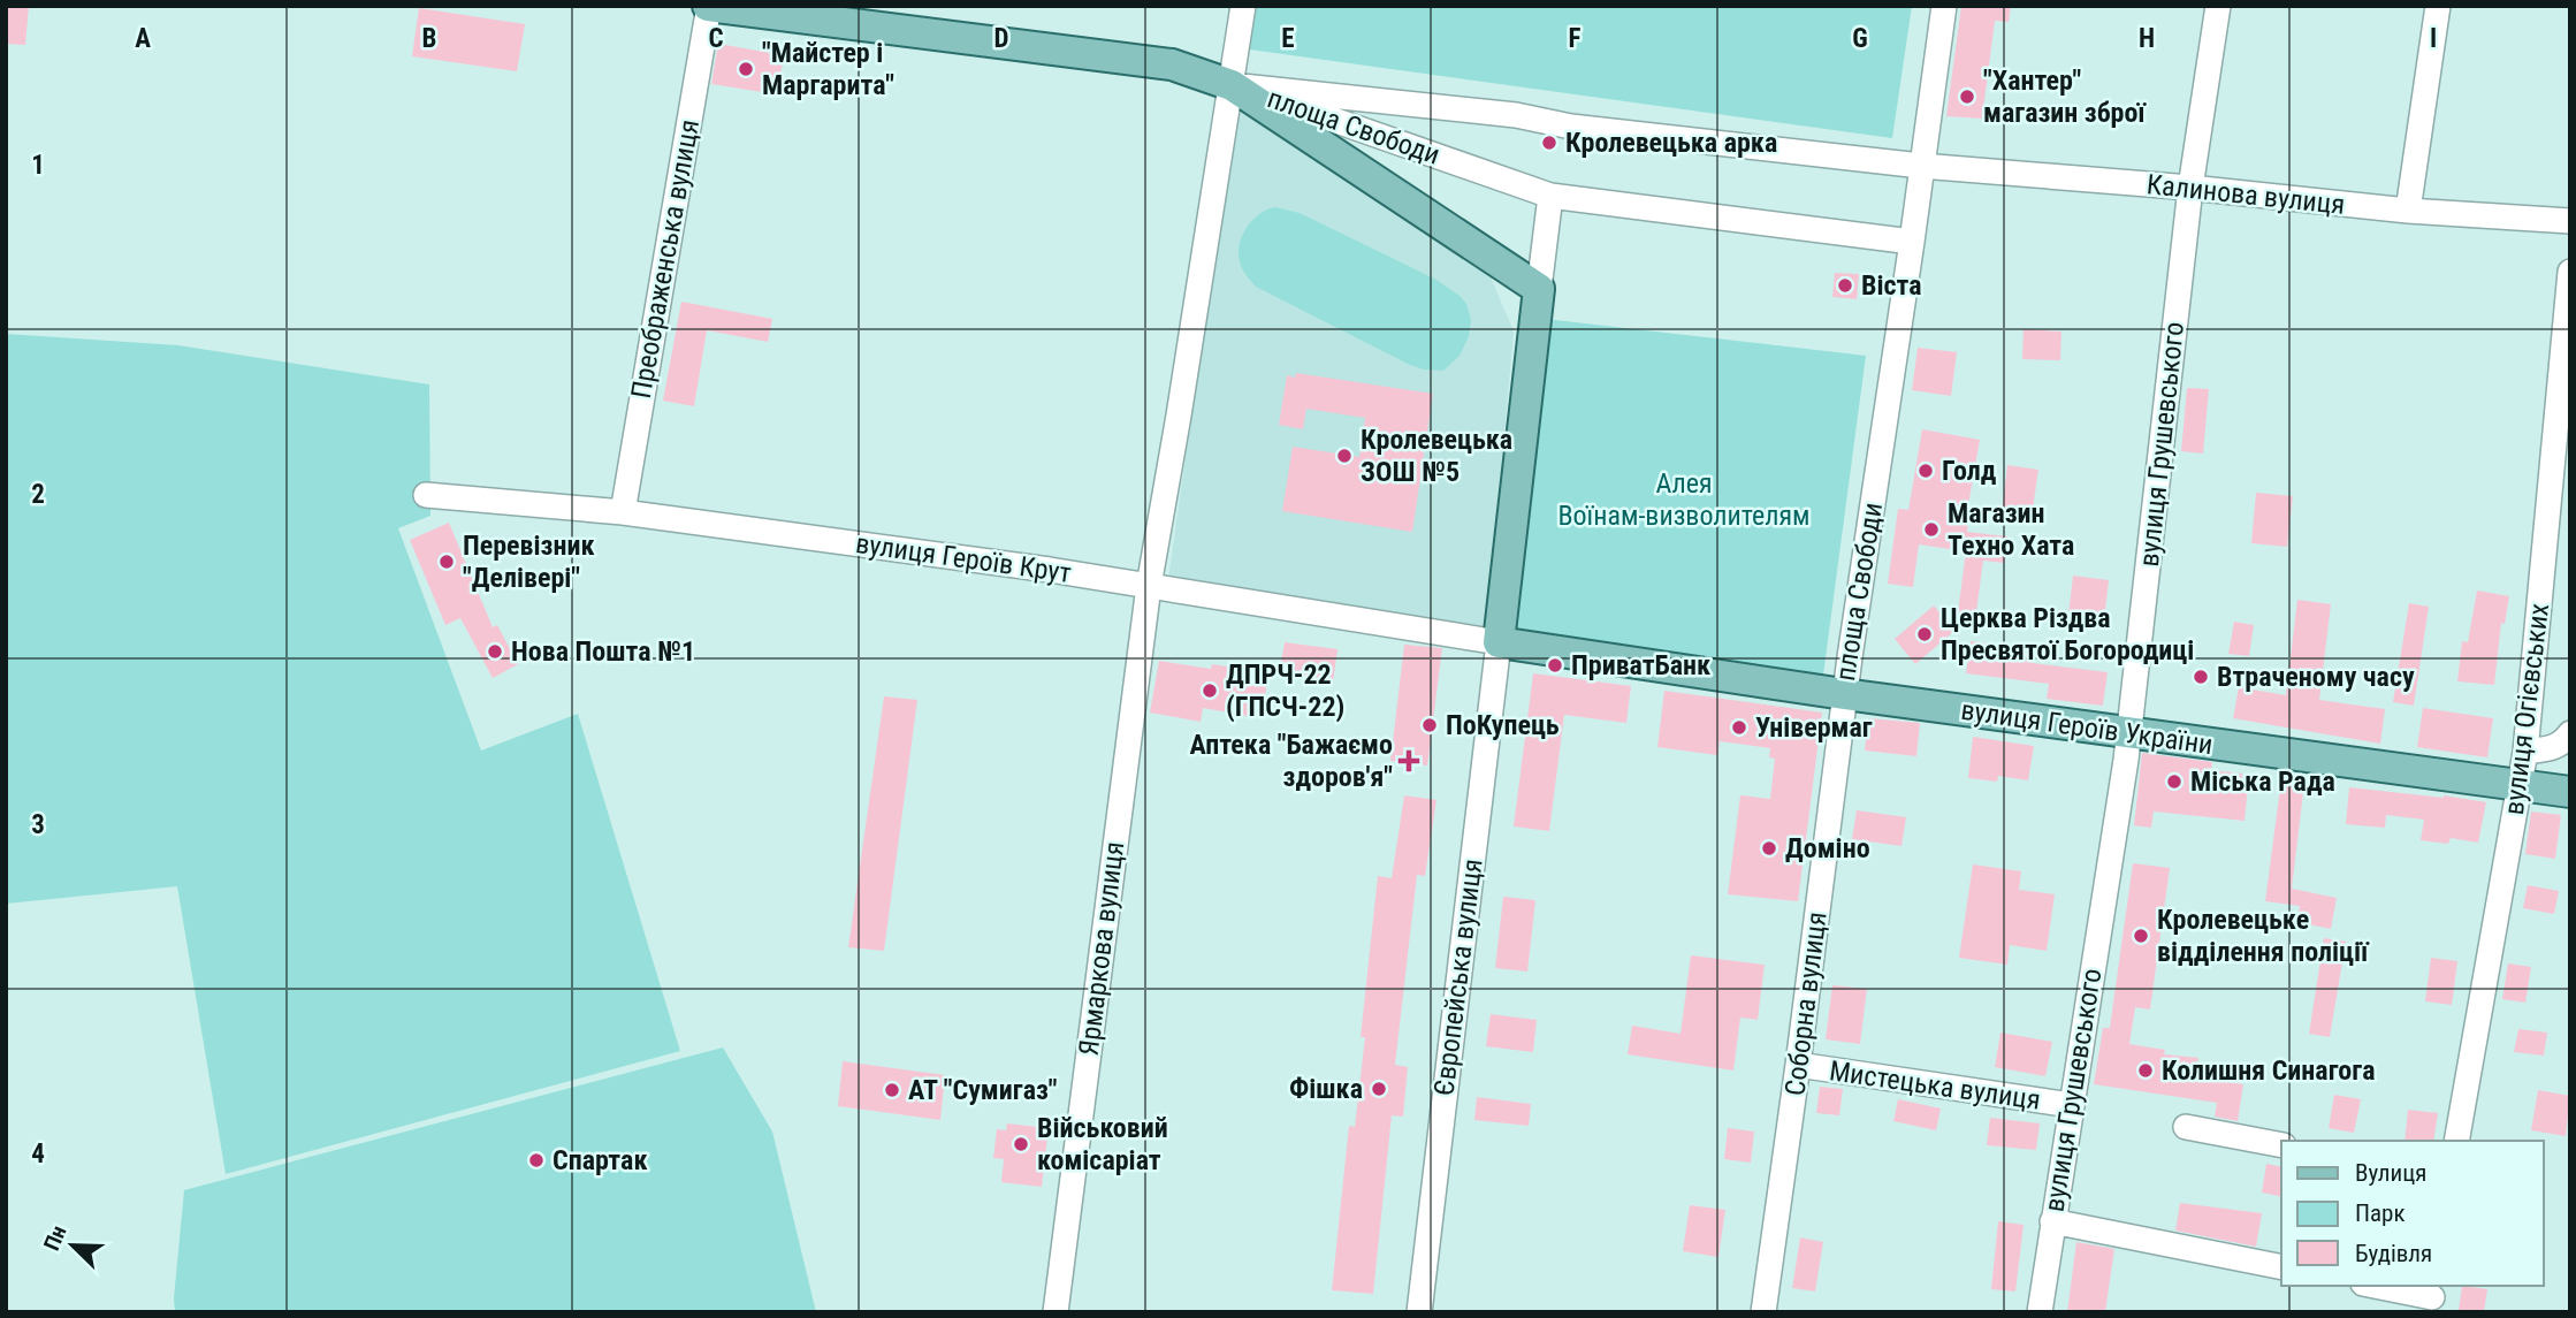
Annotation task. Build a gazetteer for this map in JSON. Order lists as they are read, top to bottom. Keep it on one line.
{"streets":{"main road":["площа Свободи","вулиця Героїв України"],"street":["Калинова вулиця","Преображенська вулиця","вулиця Грушевського","вулиця Героїв Крут","вулиця Огієвських","Ярмаркова вулиця","Європейська вулиця","Соборна вулиця","Мистецька вулиця"]},"crossings":[["площа Свободи","Калинова вулиця"],["площа Свободи","вулиця Героїв Крут"],["площа Свободи","вулиця Героїв України"],["площа Свободи","Ярмаркова вулиця"],["площа Свободи","Європейська вулиця"],["площа Свободи","Соборна вулиця"],["Калинова вулиця","вулиця Грушевського"],["Калинова вулиця","Ярмаркова вулиця"],["Преображенська вулиця","вулиця Героїв Крут"],["вулиця Грушевського","вулиця Героїв України"],["вулиця Грушевського","Мистецька вулиця"],["вулиця Героїв Крут","Ярмаркова вулиця"],["вулиця Героїв Крут","Європейська вулиця"],["вулиця Огієвських","вулиця Героїв України"],["вулиця Героїв України","Соборна вулиця"],["Соборна вулиця","Мистецька вулиця"]],"parks":["Алея Воїнам-визволителям"],"places":{"other":["\"Майстер і Маргарита\"","\"Хантер\" магазин зброї","Кролевецька арка","Віста","Кролевецька ЗОШ №5","Голд","Магазин Техно Хата","Перевізник \"Делівері\"","Церква Різдва Пресвятої Богородиці","Нова Пошта №1","ПриватБанк","Втраченому часу","ДПРЧ-22 (ГПСЧ-22)","ПоКупець","Універмаг","Міська Рада","Доміно","Кролевецьке відділення поліції","Колишня Синагога","Фішка","АТ \"Сумигаз\"","Військовий комісаріат","Спартак"],"health":["Аптека \"Бажаємо здоров'я\""]},"legend":["Вулиця","Парк","Будівля"],"north":"top left","grid":{"columns":["A","B","C","D","E","F","G","H","I"],"rows":["1","2","3","4"]}}
